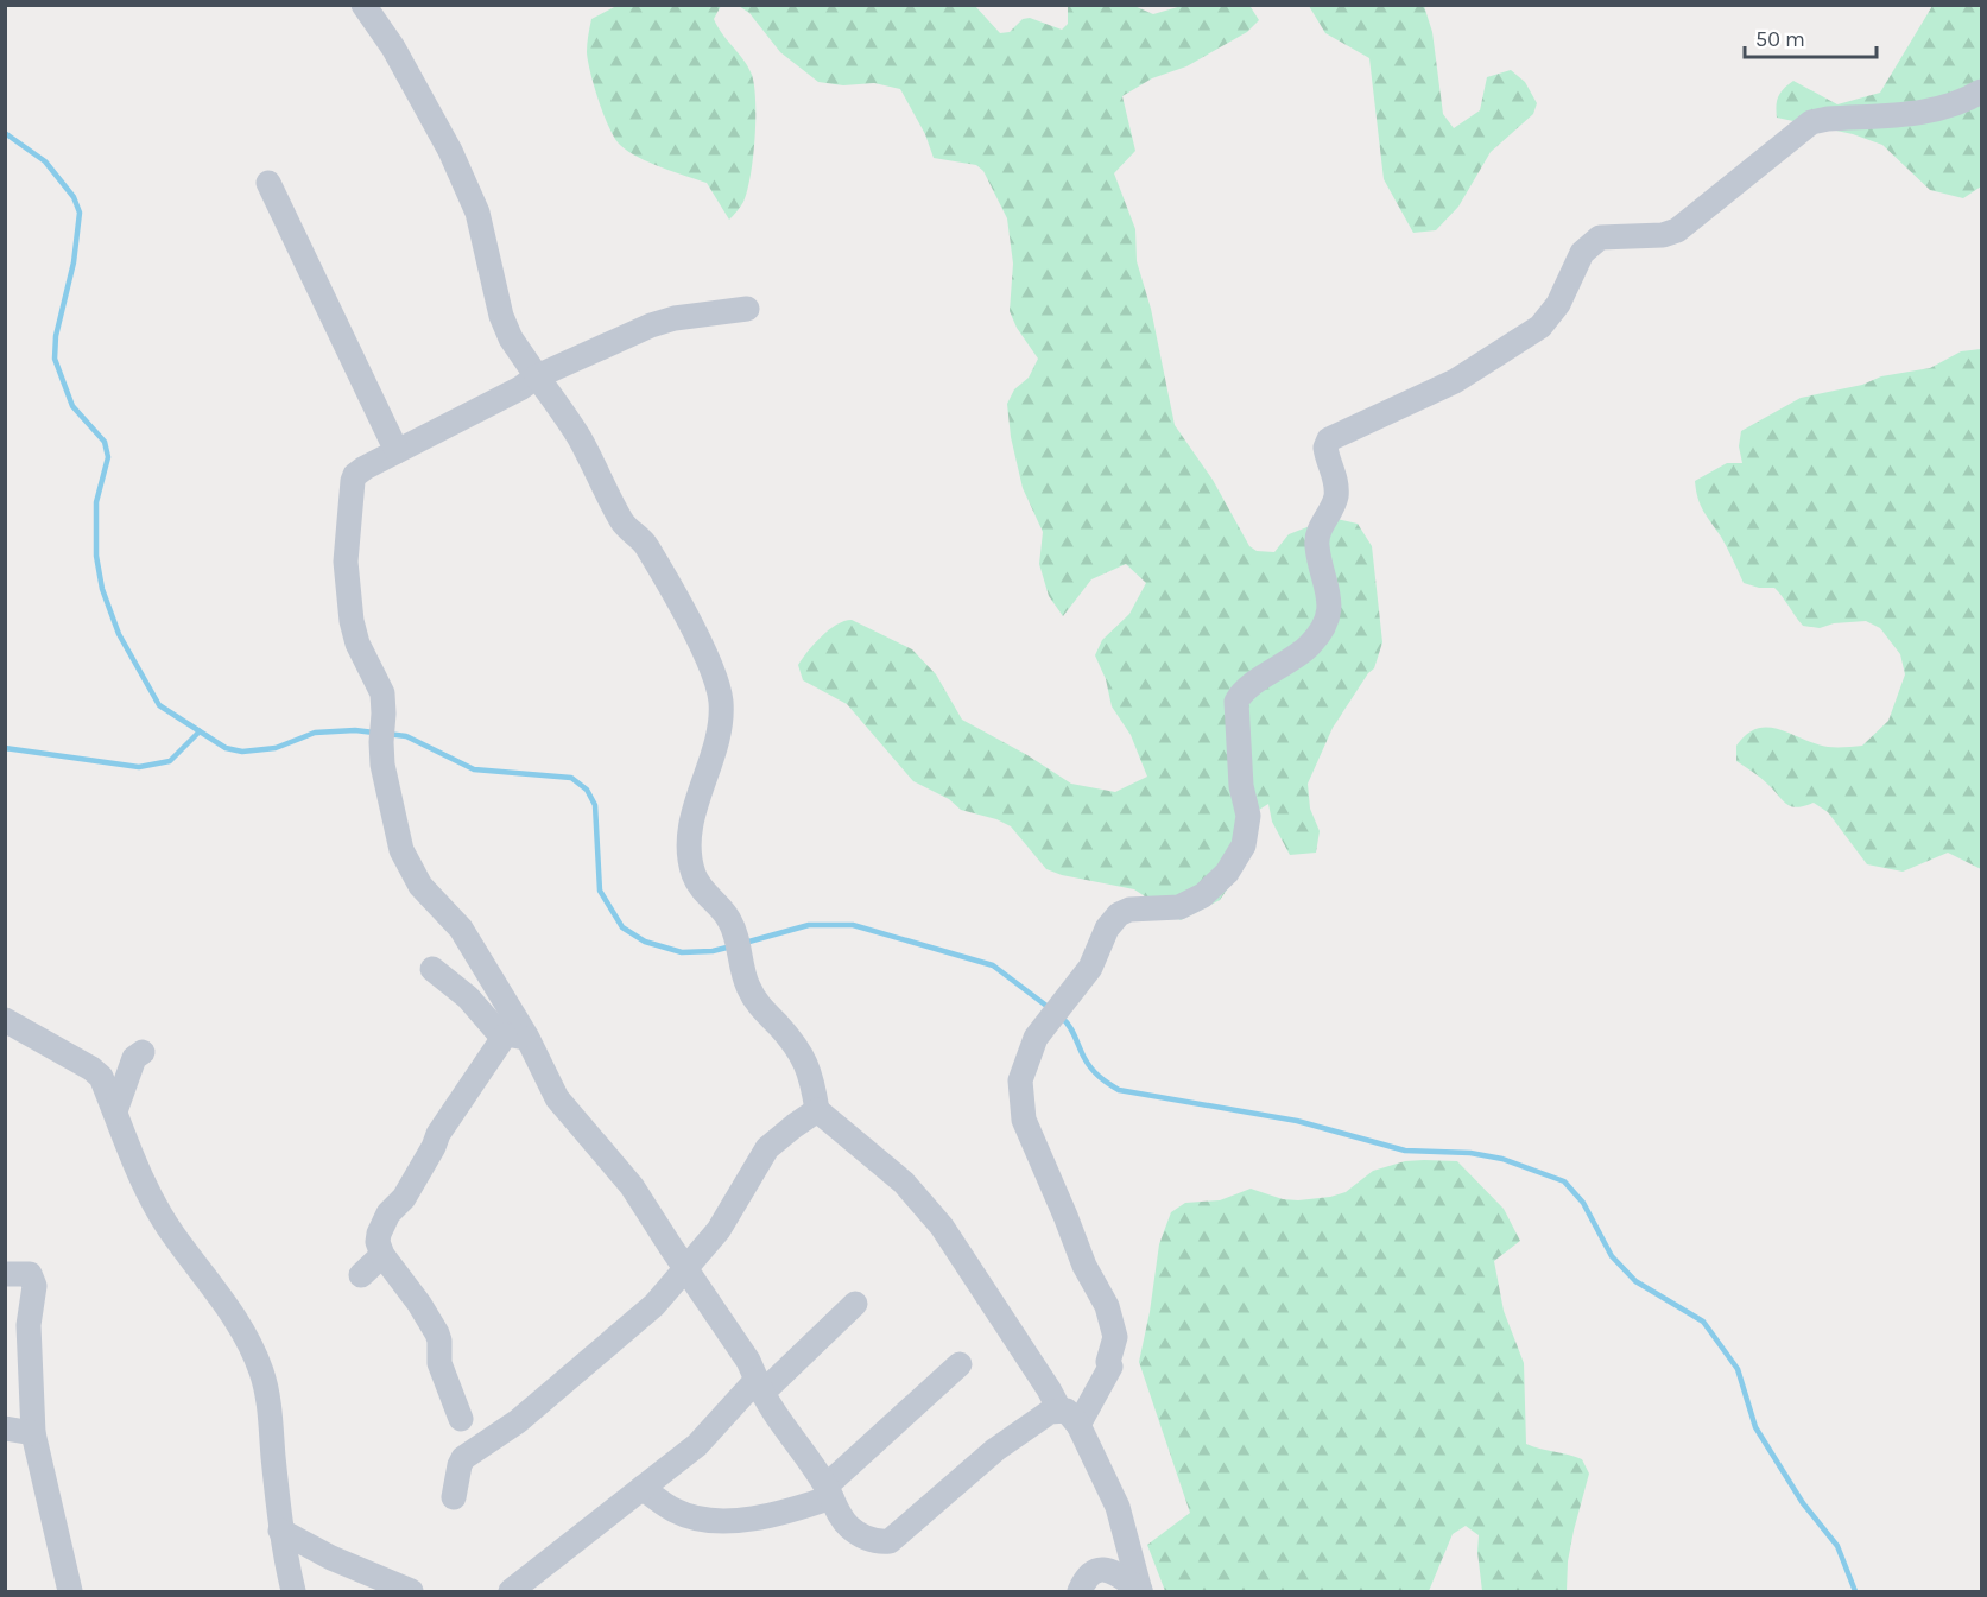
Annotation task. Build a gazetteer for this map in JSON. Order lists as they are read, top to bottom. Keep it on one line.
{"scale_bar":"50 m"}
